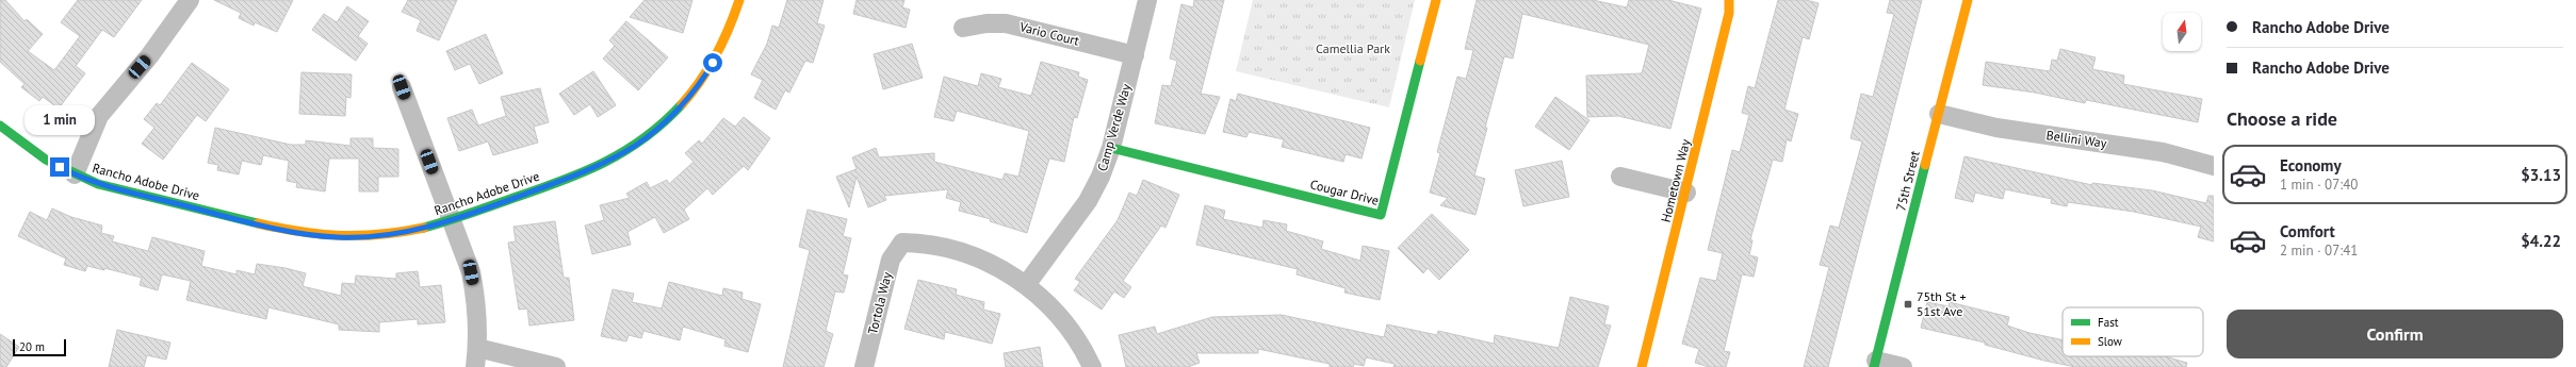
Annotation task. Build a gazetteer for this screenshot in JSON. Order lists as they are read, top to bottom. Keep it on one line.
{"streets":{"street":["Vario Court","Camp Verde Way","Bellini Way","Hometown Way","75th Street","Rancho Adobe Drive","Cougar Drive","Tortola Way"]},"crossings":[["Vario Court","Camp Verde Way"],["Camp Verde Way","Cougar Drive"],["Camp Verde Way","Tortola Way"],["Bellini Way","75th Street"]],"parks":["Camellia Park"],"places":{"transit":["75th St + 51st Ave"]},"legend":["Fast","Slow"],"scale_bar":"20 m","north":"top","page":{"banner":["Rancho Adobe Drive","Rancho Adobe Drive"],"heading":"Choose a ride","bubble":"1 min","list":[{"name":"Economy","note":"1 min · 07:40","value":"$3.13"},{"name":"Comfort","note":"2 min · 07:41","value":"$4.22"}],"buttons":"Confirm","scale":"20 m"}}
